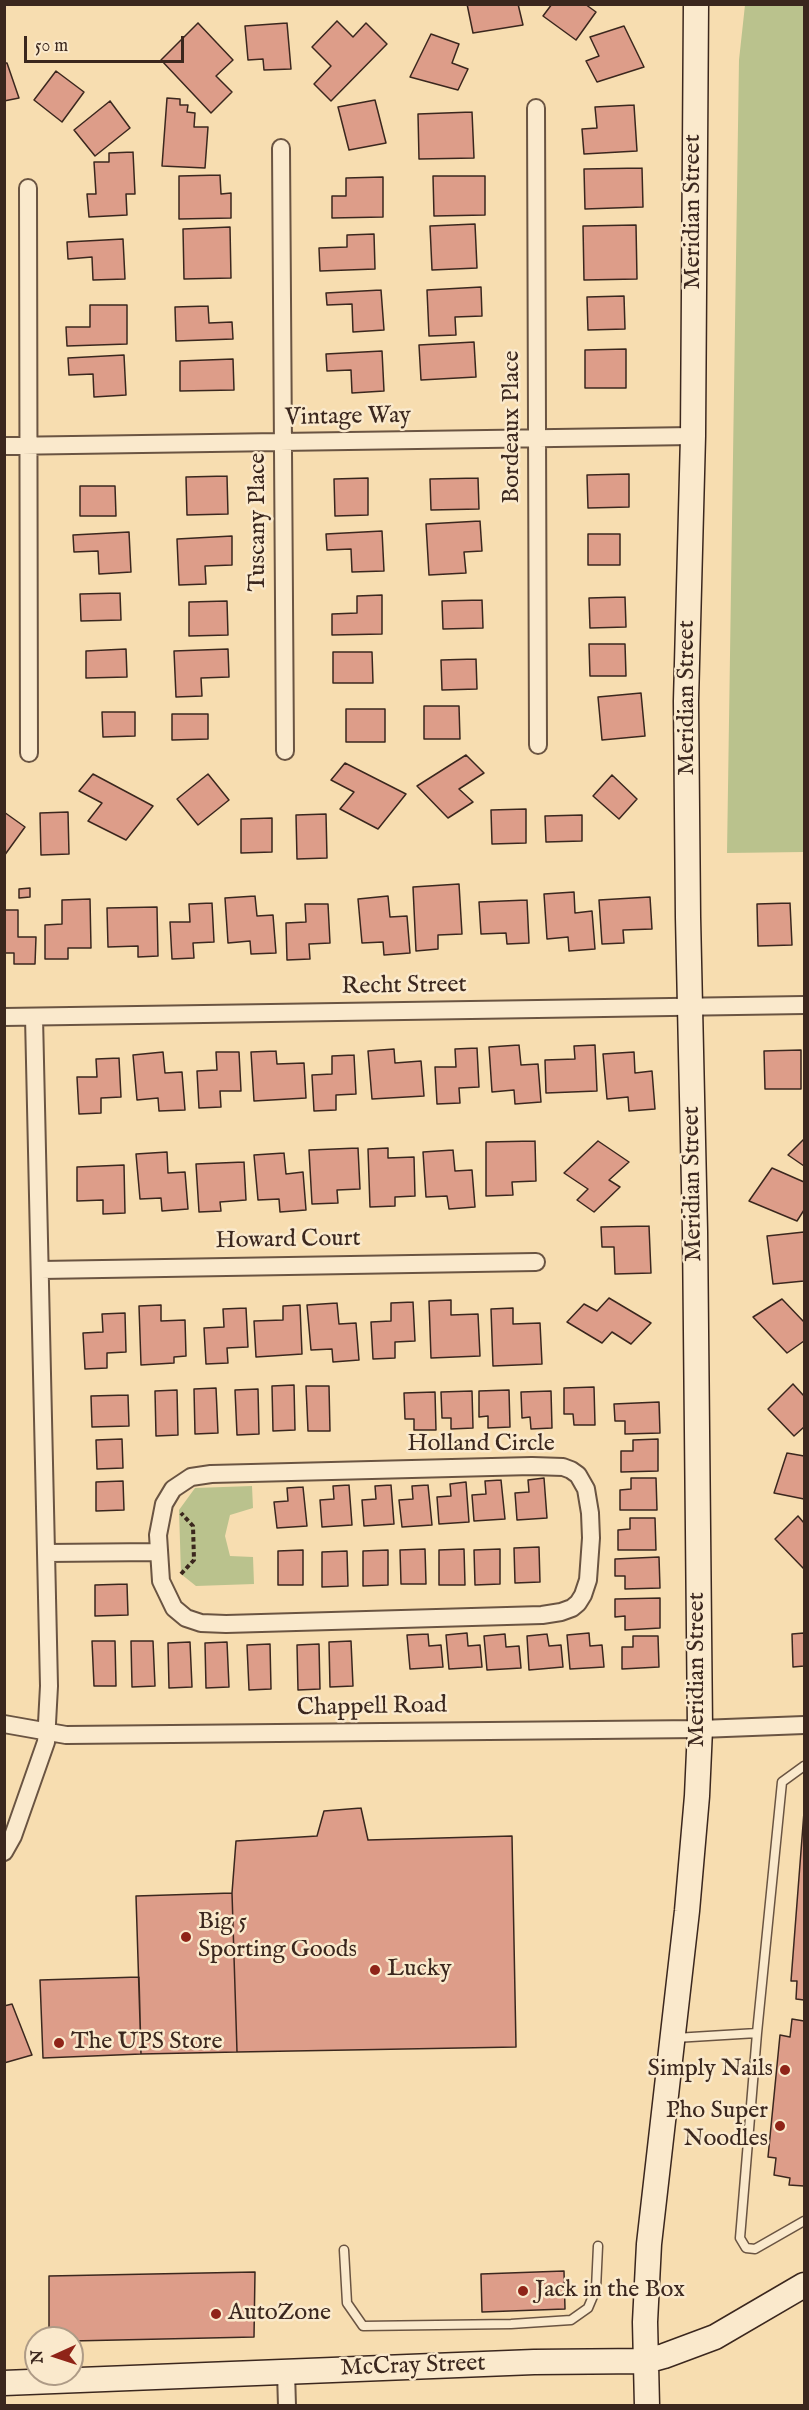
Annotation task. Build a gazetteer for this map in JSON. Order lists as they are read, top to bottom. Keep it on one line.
{"streets":{"street":["Meridian Street","Vintage Way","Bordeaux Place","Tuscany Place","Recht Street","Howard Court","Holland Circle","Chappell Road","McCray Street"]},"crossings":[["Meridian Street","Vintage Way"],["Meridian Street","Recht Street"],["Meridian Street","Chappell Road"],["Meridian Street","McCray Street"],["Vintage Way","Bordeaux Place"],["Vintage Way","Tuscany Place"]],"places":["Big 5 Sporting Goods","Lucky","The UPS Store","Simply Nails","Pho Super Noodles","Jack in the Box","AutoZone"],"scale_bar":"50 m","north":"left"}
